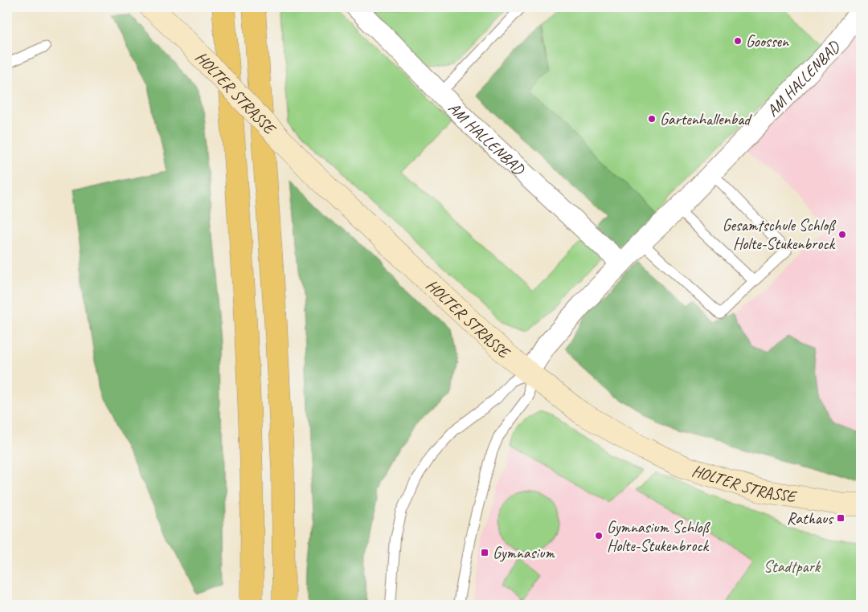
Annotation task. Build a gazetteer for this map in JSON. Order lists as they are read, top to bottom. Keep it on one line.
{"streets":{"street":["AM HALLENBAD","HOLTER STRASSE"]},"crossings":[["AM HALLENBAD","HOLTER STRASSE"]],"parks":["Stadtpark"],"places":{"other":["Goossen","Gartenhallenbad","Gesamtschule Schloß Holte-Stukenbrock","Gymnasium Schloß Holte-Stukenbrock"],"transit":["Rathaus","Gymnasium"]}}
